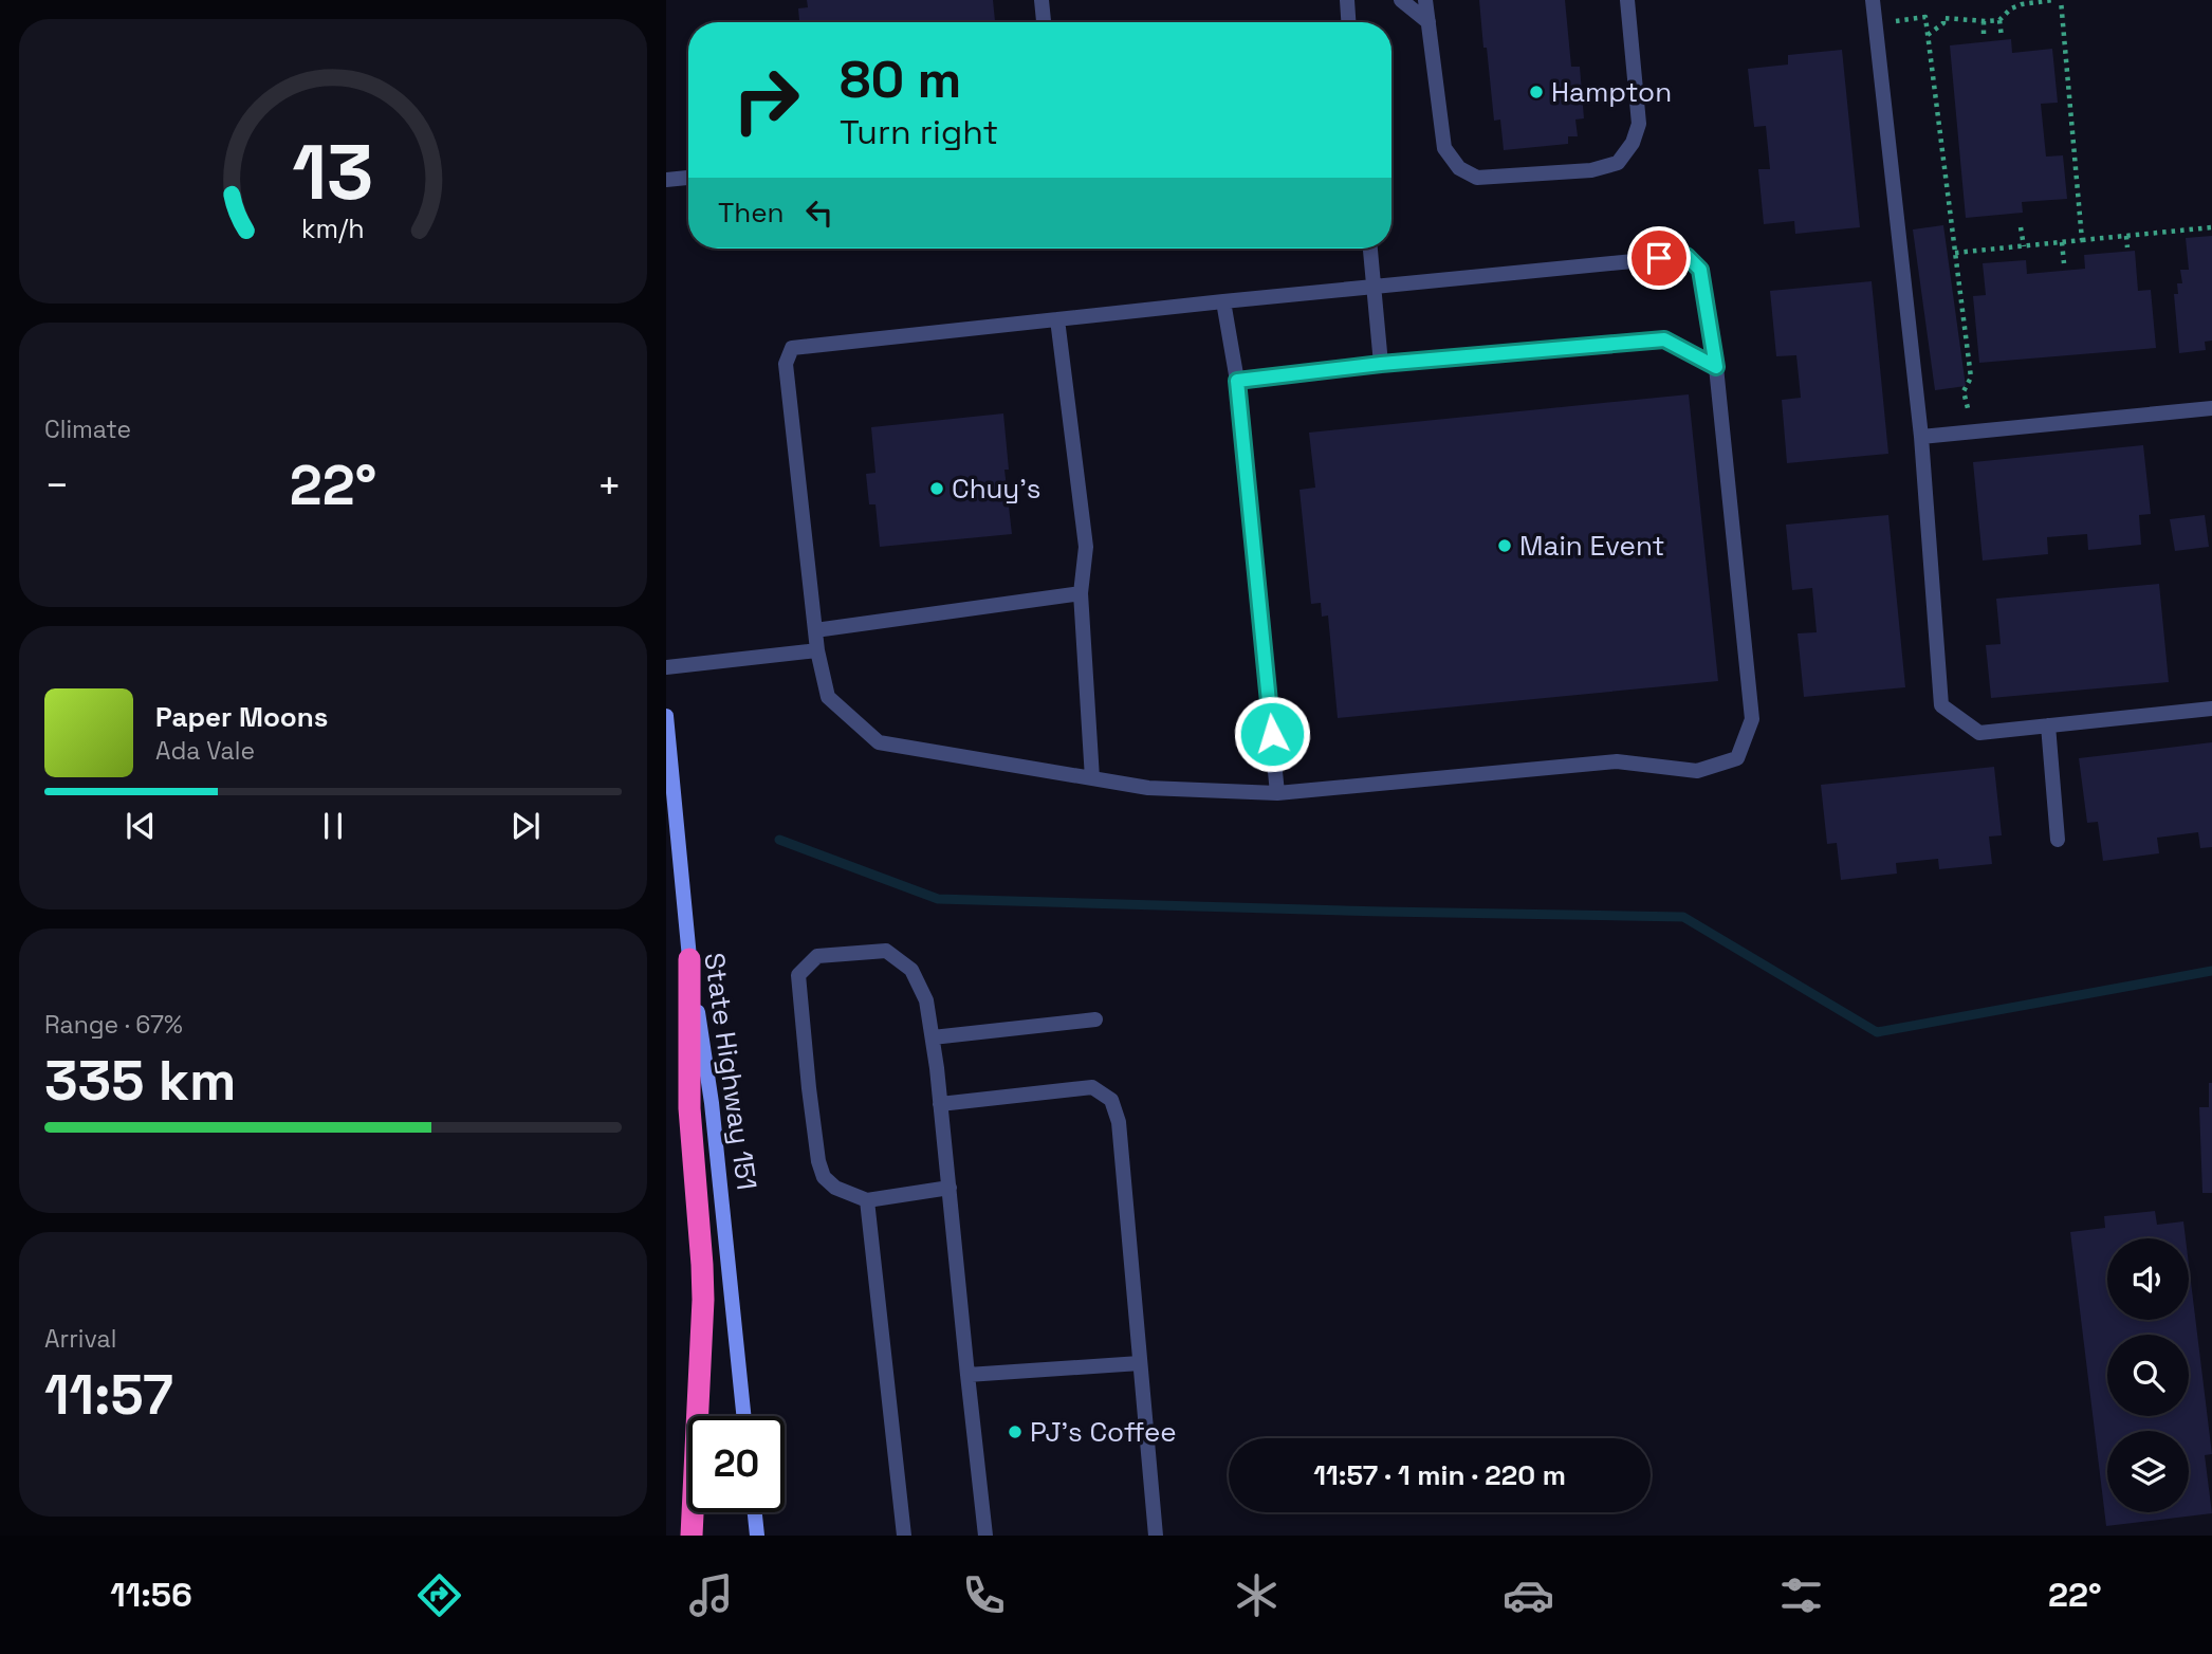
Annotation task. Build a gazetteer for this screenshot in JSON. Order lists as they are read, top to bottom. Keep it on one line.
{"streets":{"main road":["State Highway 151"]},"places":["Hampton","Chuy's","Main Event","PJ's Coffee"],"page":{"turn":["80 m","Turn right"],"then":"Then","tile":["Climate",["Range · 67%","335 km"],["Arrival","11:57"]],"heat":["−","22°","+"],"song":["Paper Moons","Ada Vale"],"limit":"20","trip":"11:57 · 1 min · 220 m","tabs":["11:56","22°"],"gauge":["13","km/h"]}}
